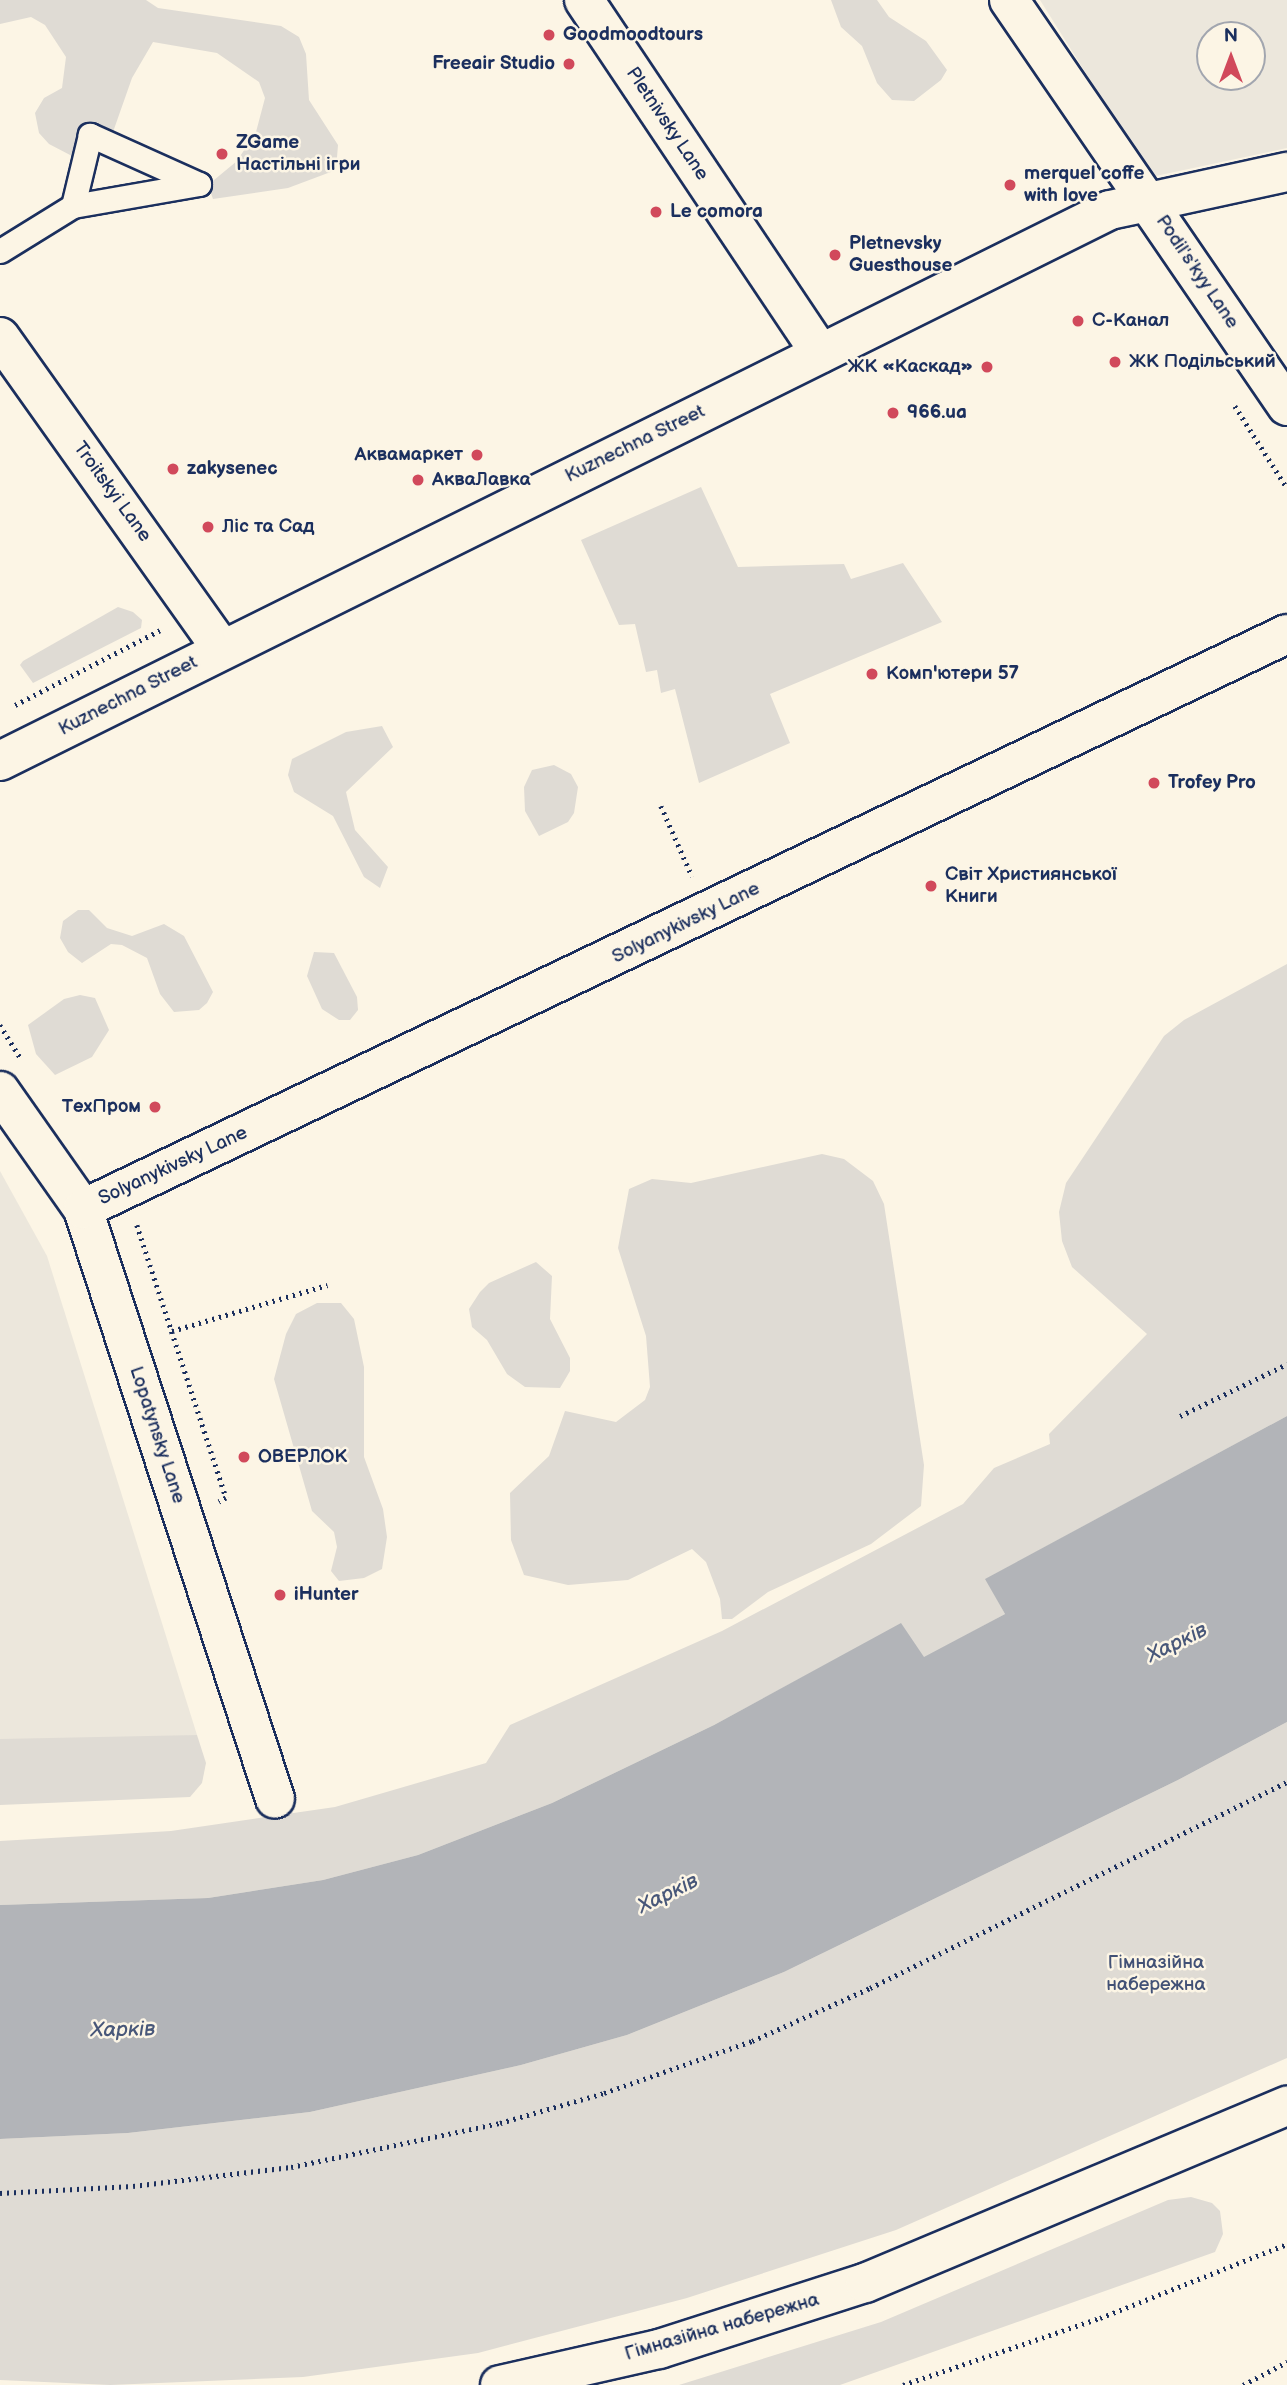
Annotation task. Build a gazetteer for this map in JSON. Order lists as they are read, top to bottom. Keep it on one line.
{"streets":{"street":["Pletnivsky Lane","Podilʹsʹkyy Lane","Kuznechna Street","Troitskyi Lane","Solyanykivsky Lane","Lopatynsky Lane","Гімназійна набережна"]},"crossings":[["Pletnivsky Lane","Kuznechna Street"],["Podilʹsʹkyy Lane","Kuznechna Street"],["Kuznechna Street","Troitskyi Lane"],["Solyanykivsky Lane","Lopatynsky Lane"]],"water":["Харків"],"parks":["Гімназійна набережна"],"places":["Goodmoodtours","Freeair Studio","ZGame Настільні ігри","merquel coffe with love","Le comora","Pletnevsky Guesthouse","С-Канал","ЖК Подільський","ЖК «Каскад»","966.ua","Аквамаркет","zakysenec","АкваЛавка","Ліс та Сад","Комп'ютери 57","Trofey Pro","Світ Християнської Книги","ТехПром","ОВЕРЛОК","iHunter"],"north":"top"}
